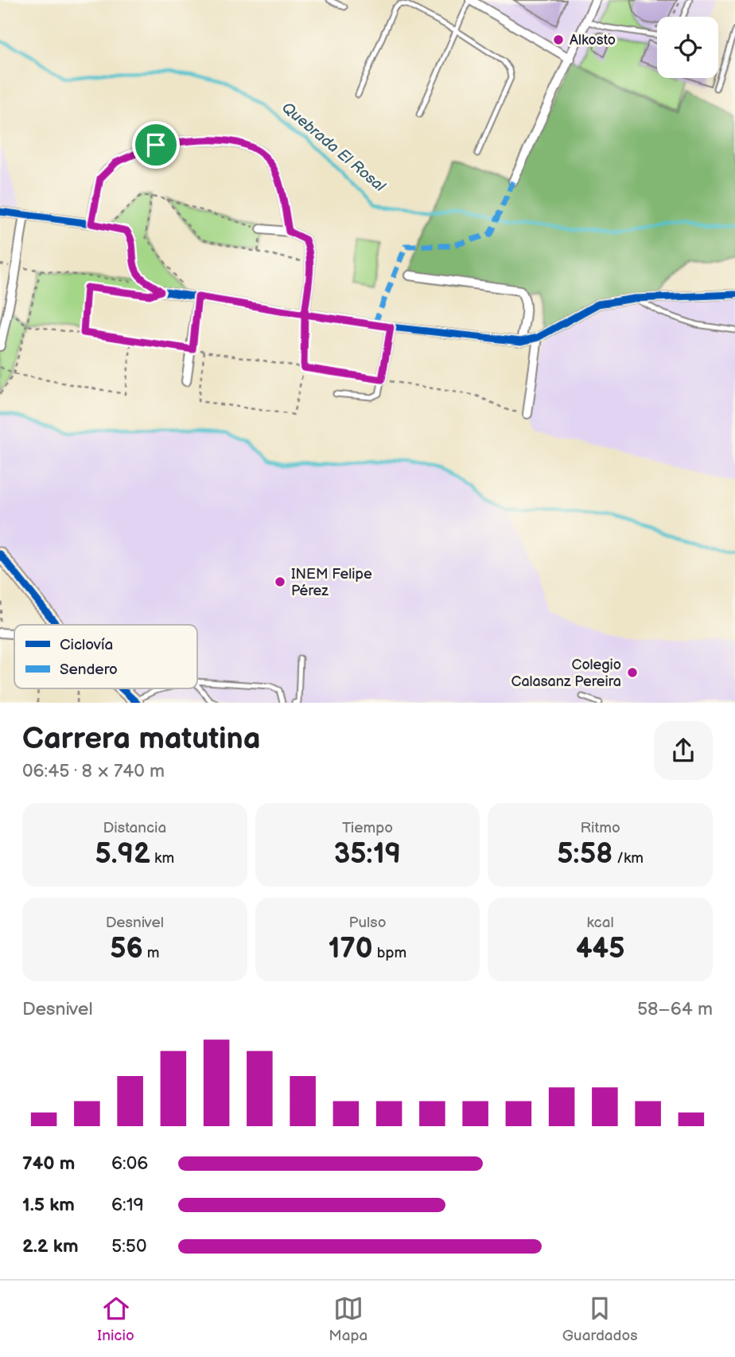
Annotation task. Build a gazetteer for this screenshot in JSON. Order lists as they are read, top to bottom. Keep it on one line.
{"water":["Quebrada El Rosal"],"places":["Alkosto","INEM Felipe Pérez","Colegio Calasanz Pereira"],"legend":["Ciclovía","Sendero"],"page":{"heading":["Carrera matutina","06:45 · 8 × 740 m"],"stats":[["Distancia","5.92 km"],["Tiempo","35:19"],["Ritmo","5:58 /km"],["Desnivel","56 m"],["Pulso","170 bpm"],["kcal","445"]],"chart":["Desnivel","58–64 m"],"list":[{"name":"740 m","note":"6:06"},{"name":"1.5 km","note":"6:19"},{"name":"2.2 km","note":"5:50"}],"tabs":["Inicio","Mapa","Guardados"]}}
